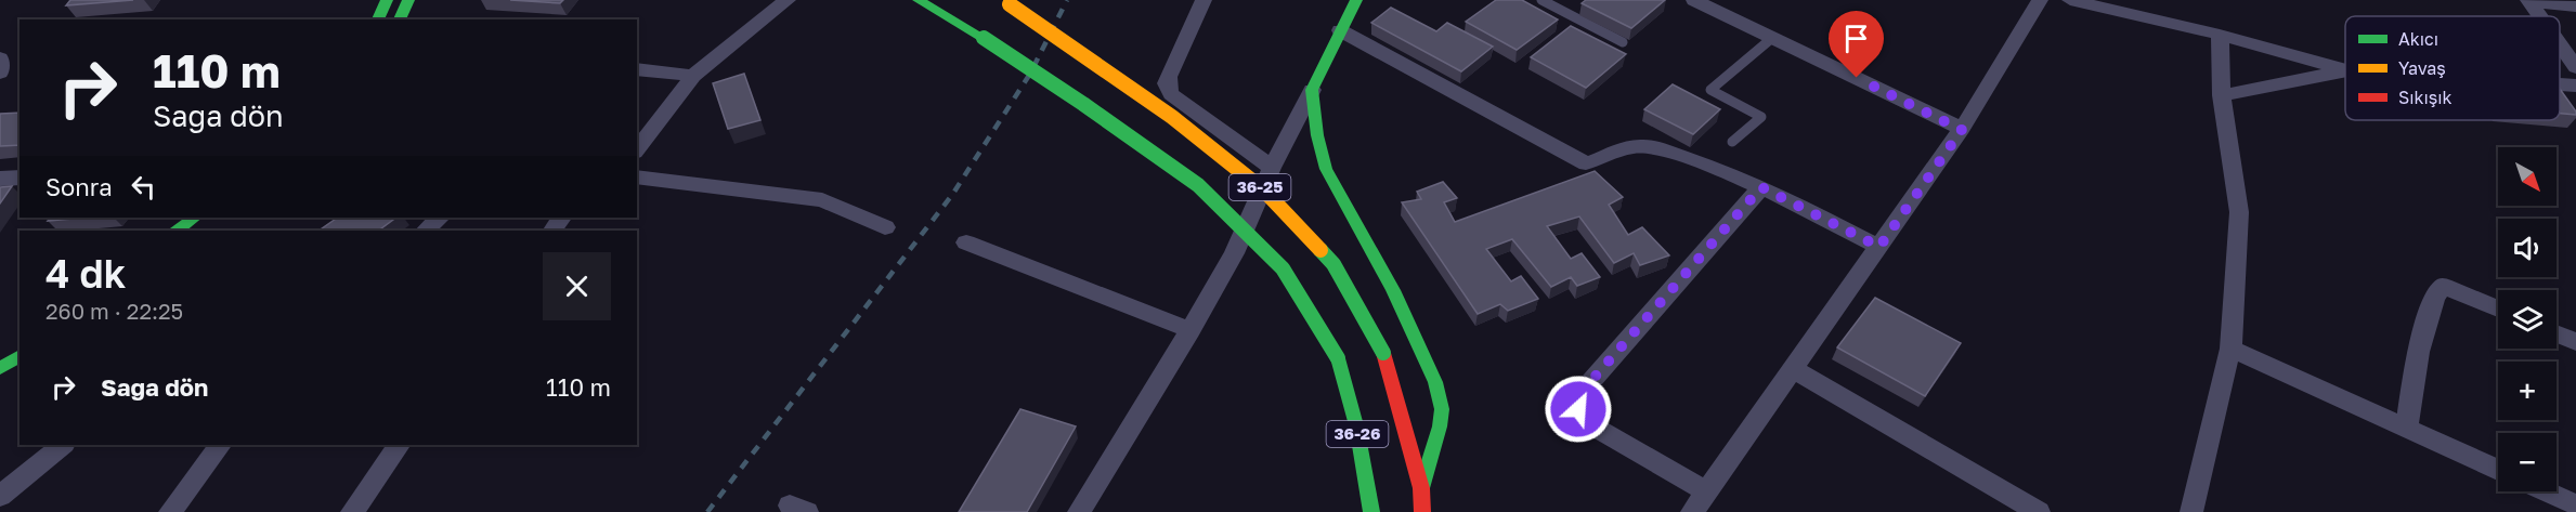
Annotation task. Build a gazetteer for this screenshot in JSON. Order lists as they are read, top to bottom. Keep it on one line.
{"streets":{"main road":["36-25","36-26"]},"legend":["Akıcı","Yavaş","Sıkışık"],"north":"bottom right","page":{"turn":["110 m","Sağa dön"],"map_buttons":["+","−"],"then":"Sonra","heading":["4 dk","260 m · 22:25"],"list":[{"name":"Sağa dön","value":"110 m"}]}}
